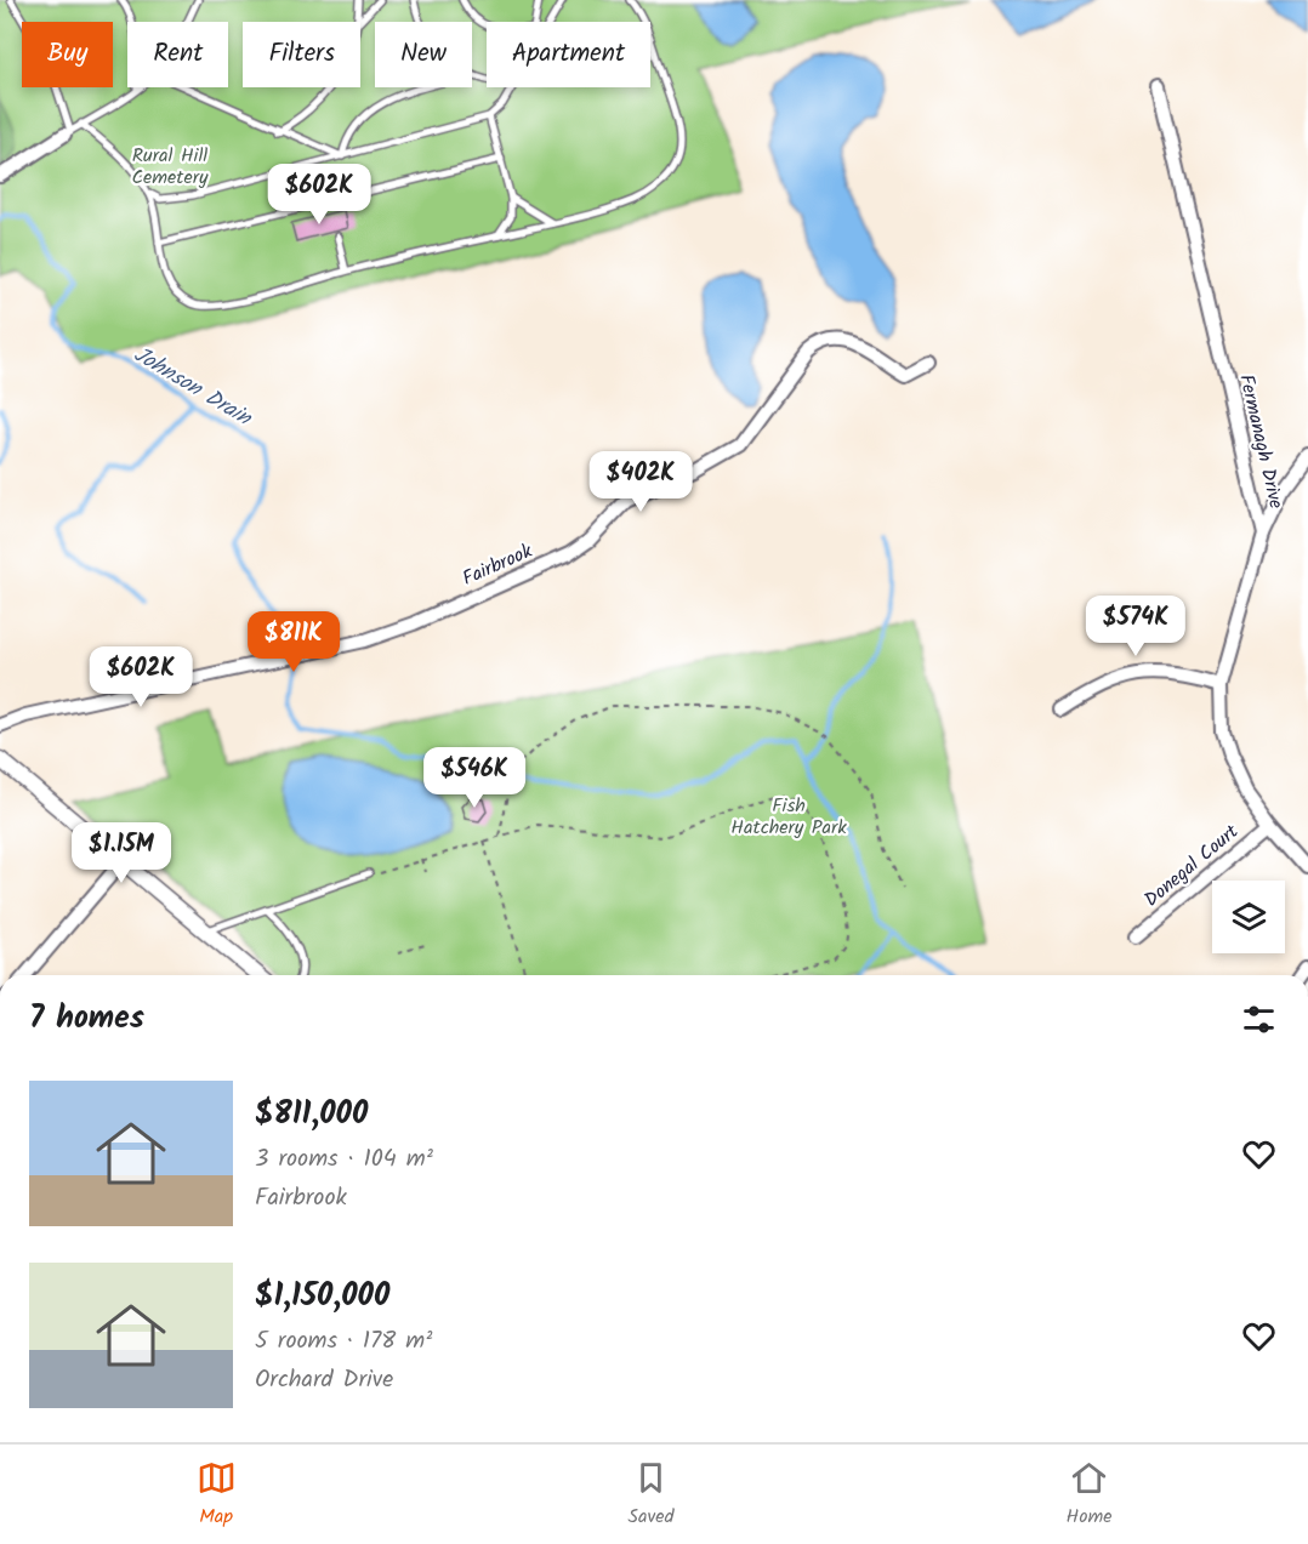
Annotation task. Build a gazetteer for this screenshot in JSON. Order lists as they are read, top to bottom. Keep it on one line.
{"streets":{"street":["Fermanagh Drive","Fairbrook","Donegal Court"]},"crossings":[["Fermanagh Drive","Donegal Court"]],"water":["Johnson Drain"],"parks":["Rural Hill Cemetery","Fish Hatchery Park"],"page":{"chip":["Buy","Rent","Filters","New","Apartment"],"price":["$602K","$402K","$574K","$811K","$602K","$546K","$1.15M"],"heading":"7 homes","list":[{"name":"$811,000","note":"3 rooms · 104 m² · Fairbrook"},{"name":"$1,150,000","note":"5 rooms · 178 m² · Orchard Drive"}],"tabs":["Map","Saved","Home"]}}
